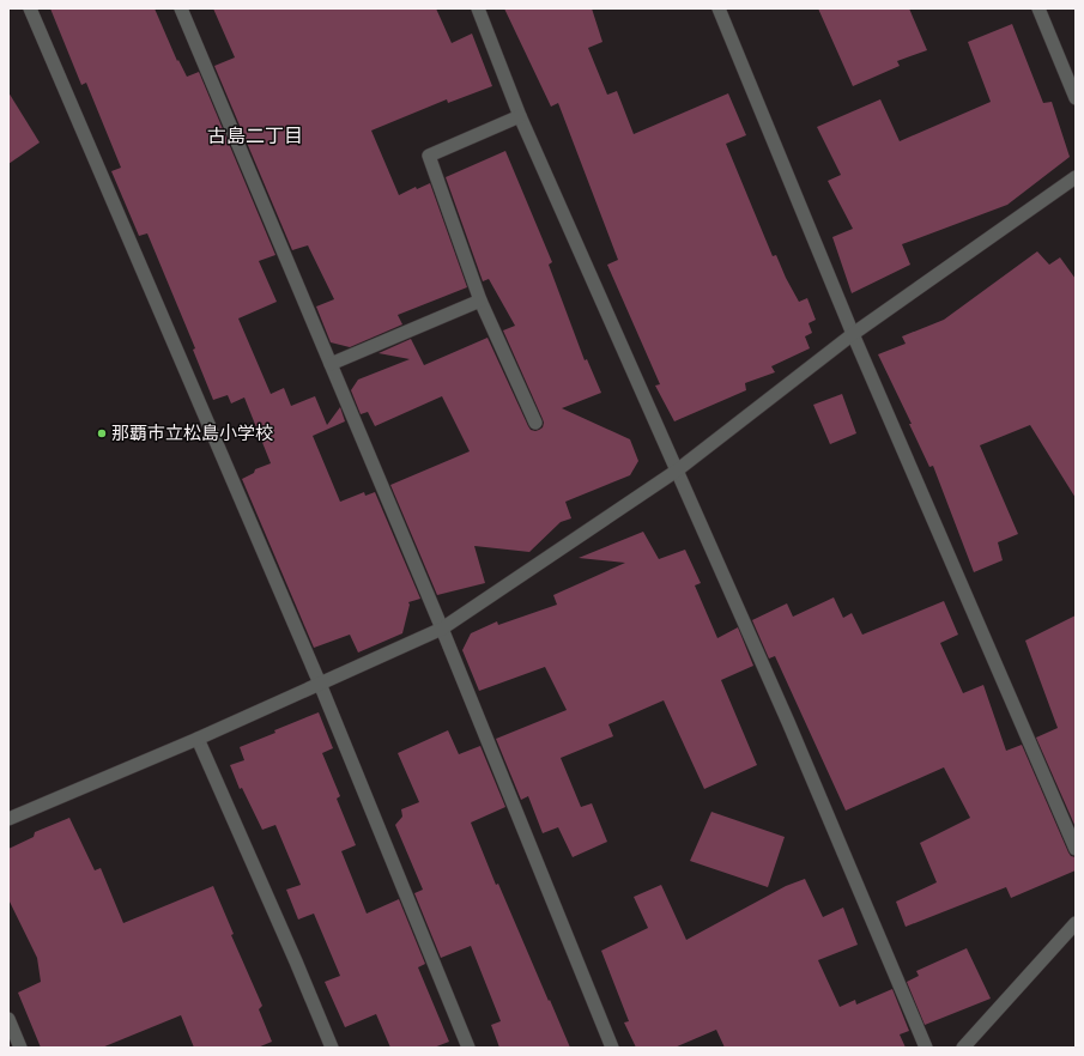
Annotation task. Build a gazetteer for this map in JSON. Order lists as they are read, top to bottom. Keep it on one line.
{"districts":["古島二丁目"],"places":["那覇市立松島小学校"]}
